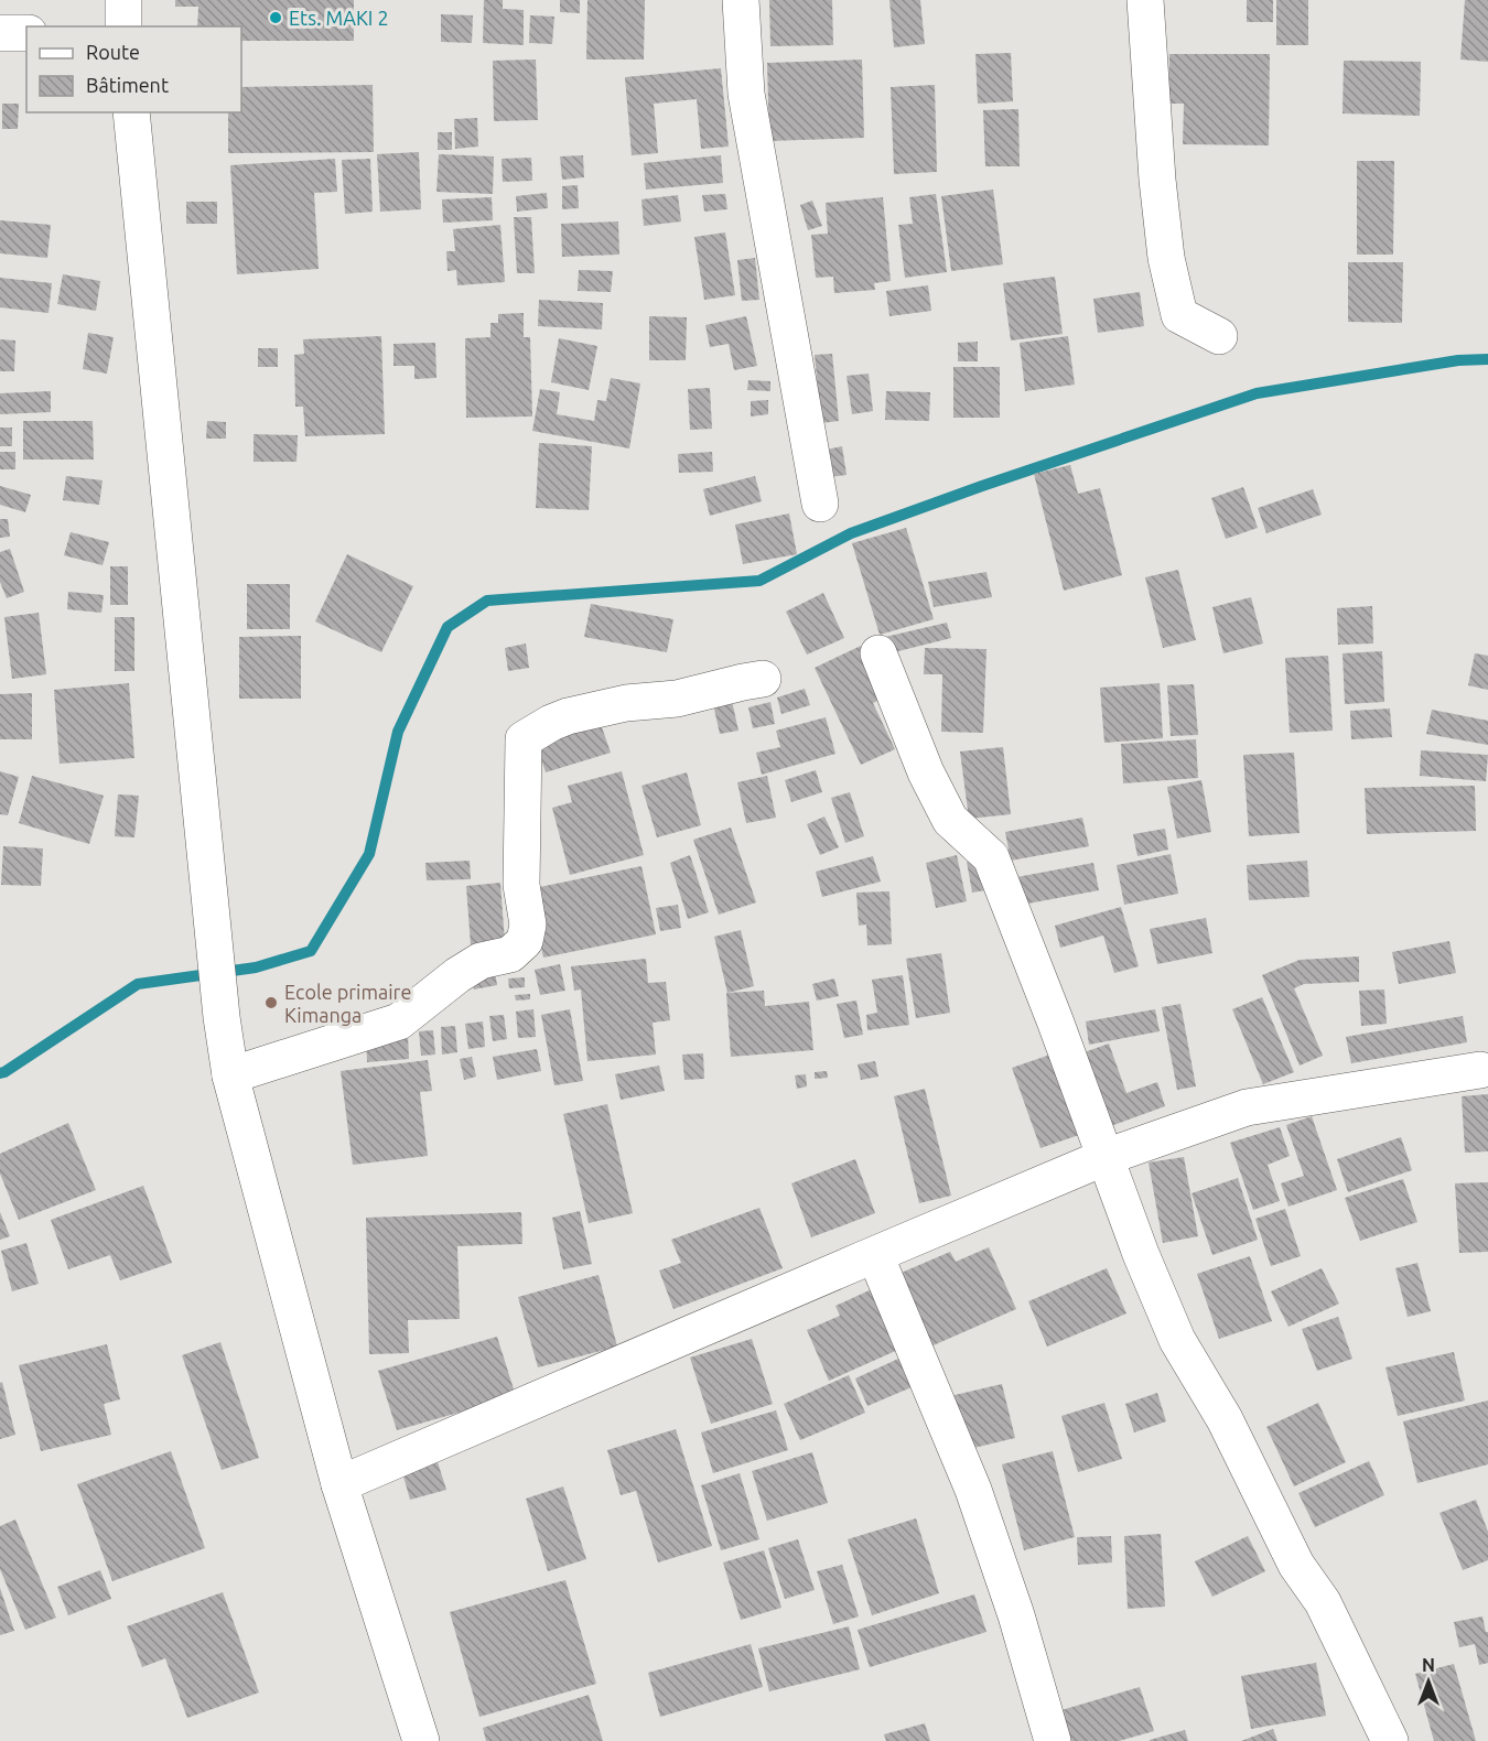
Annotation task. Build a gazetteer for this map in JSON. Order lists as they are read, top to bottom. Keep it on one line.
{"places":["Ets. MAKI 2","Ecole primaire Kimanga"],"legend":["Route","Bâtiment"],"north":"top"}
